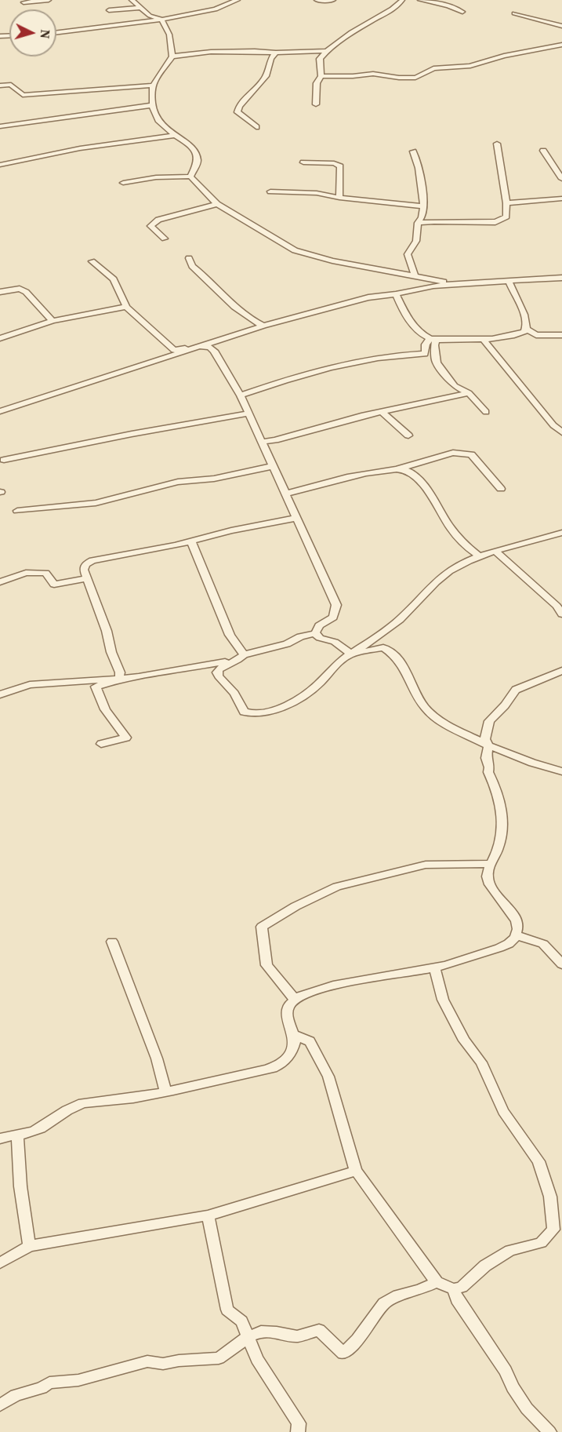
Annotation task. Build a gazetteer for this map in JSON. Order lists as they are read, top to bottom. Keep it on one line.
{"north":"right"}
